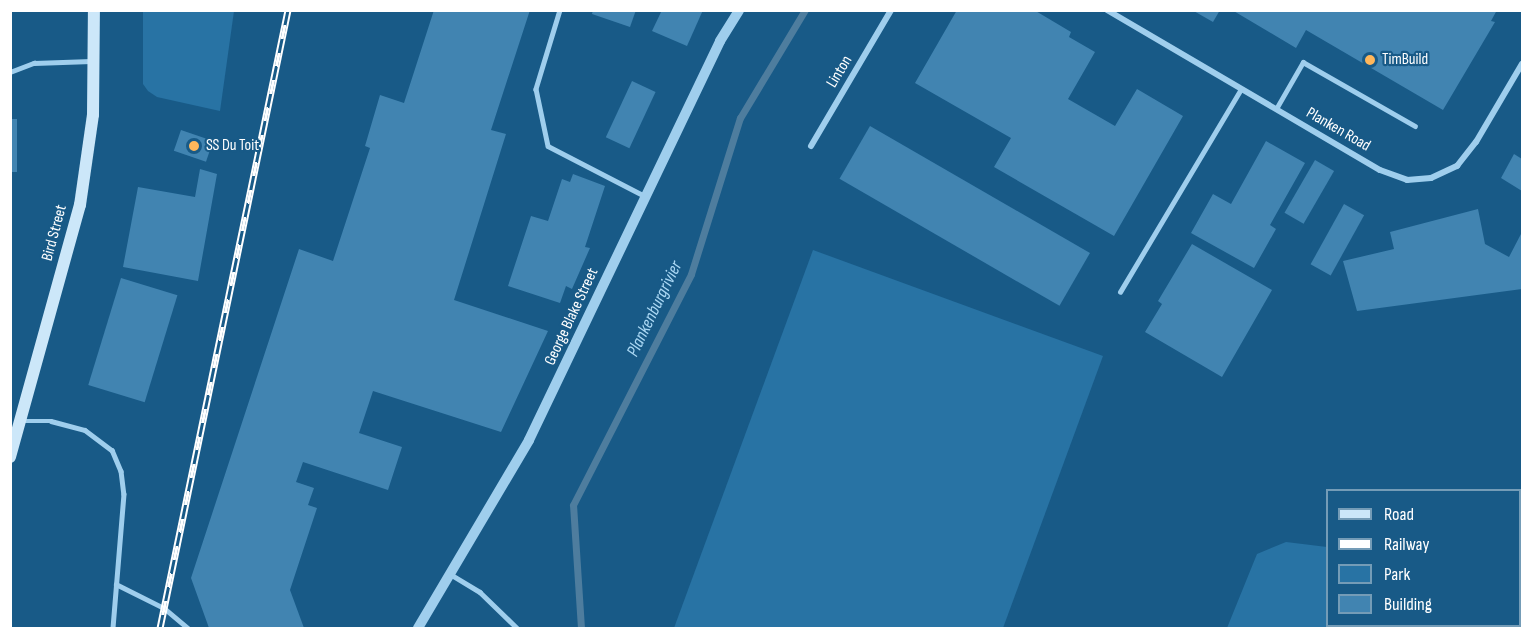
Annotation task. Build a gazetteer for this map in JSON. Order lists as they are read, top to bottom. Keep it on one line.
{"streets":{"main road":["Bird Street"],"street":["Linton","Planken Road","George Blake Street"]},"water":["Plankenburgrivier"],"places":["TimBuild","SS Du Toit"],"legend":["Road","Railway","Park","Building"]}
